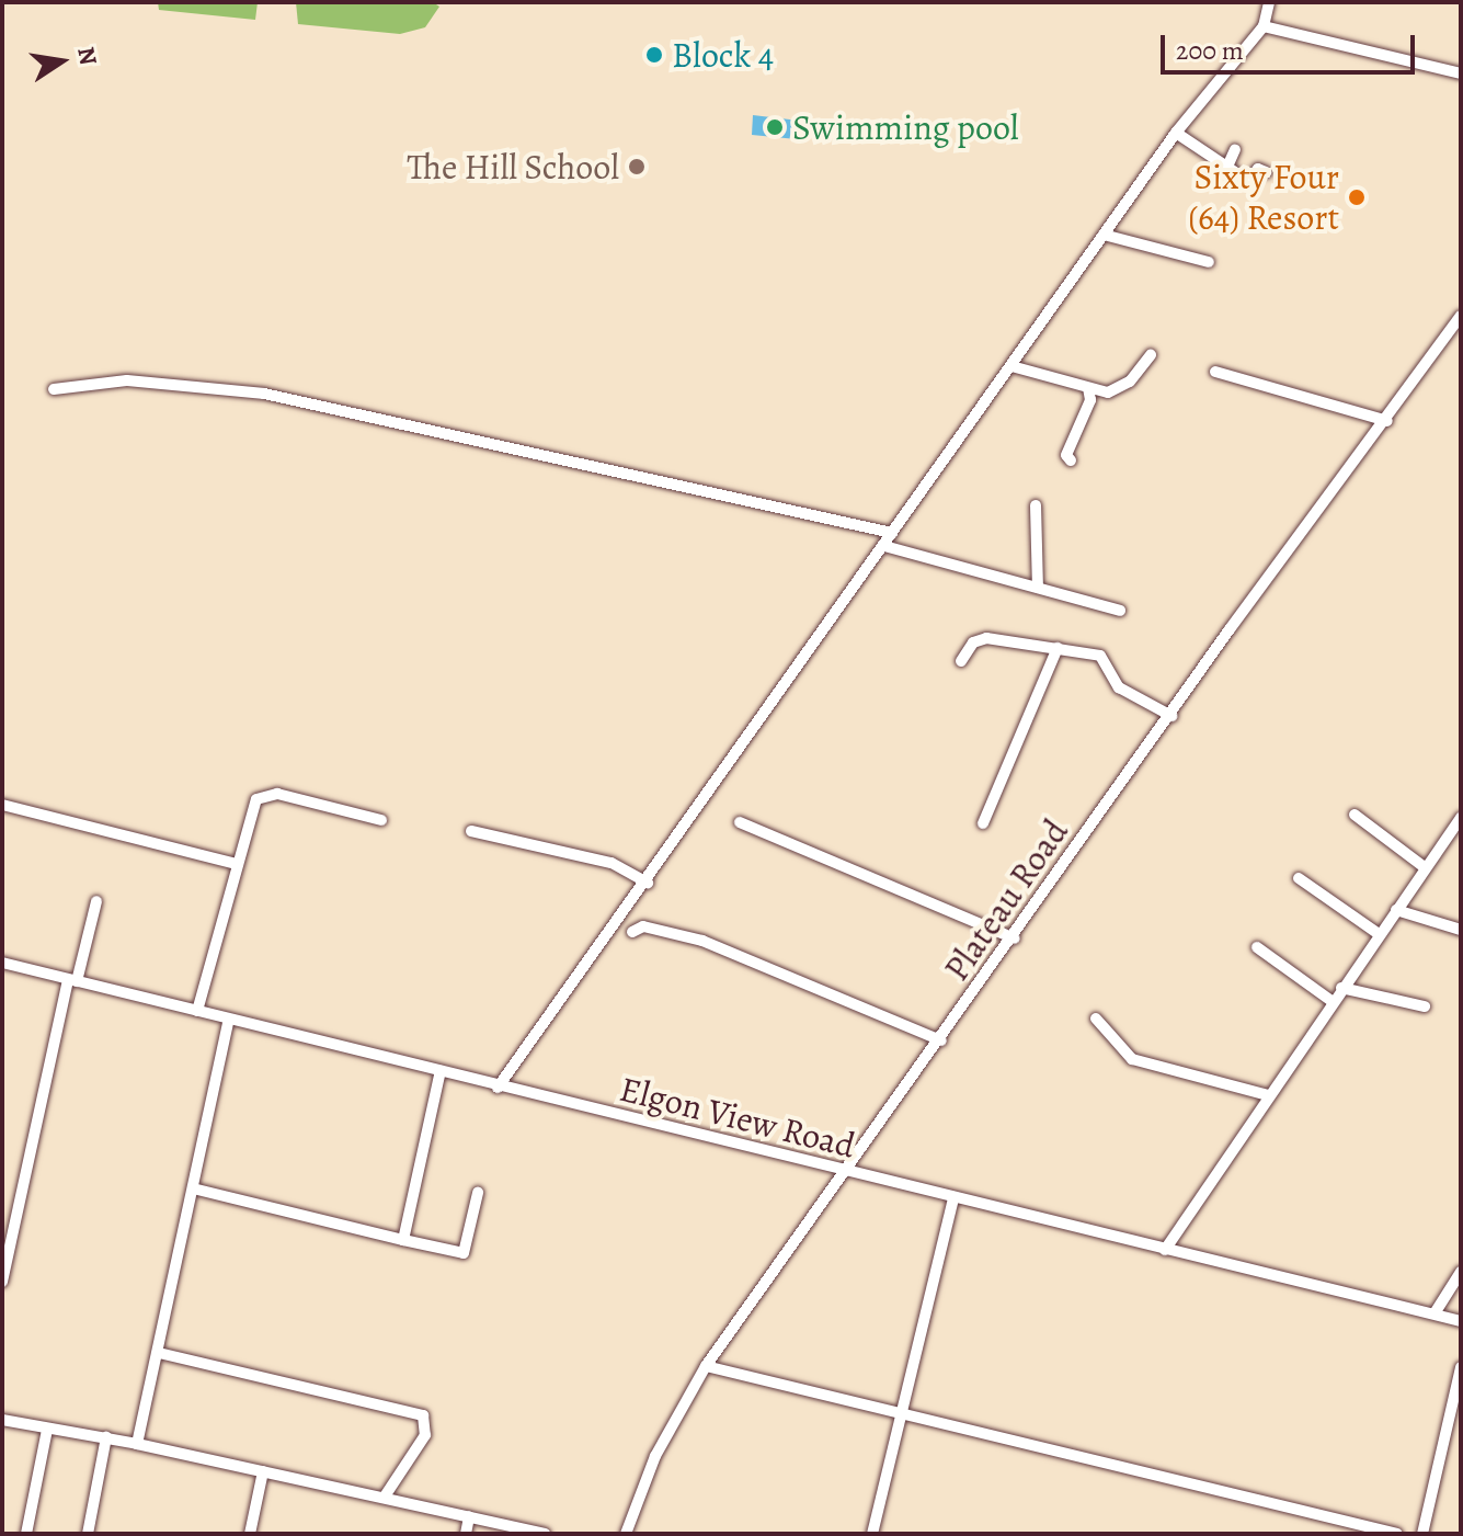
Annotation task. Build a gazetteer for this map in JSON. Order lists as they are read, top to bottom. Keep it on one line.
{"streets":{"street":["Plateau Road","Elgon View Road"]},"crossings":[["Plateau Road","Elgon View Road"]],"places":["Block 4","Swimming pool","The Hill School","Sixty Four (64) Resort"],"scale_bar":"200 m","north":"right"}
